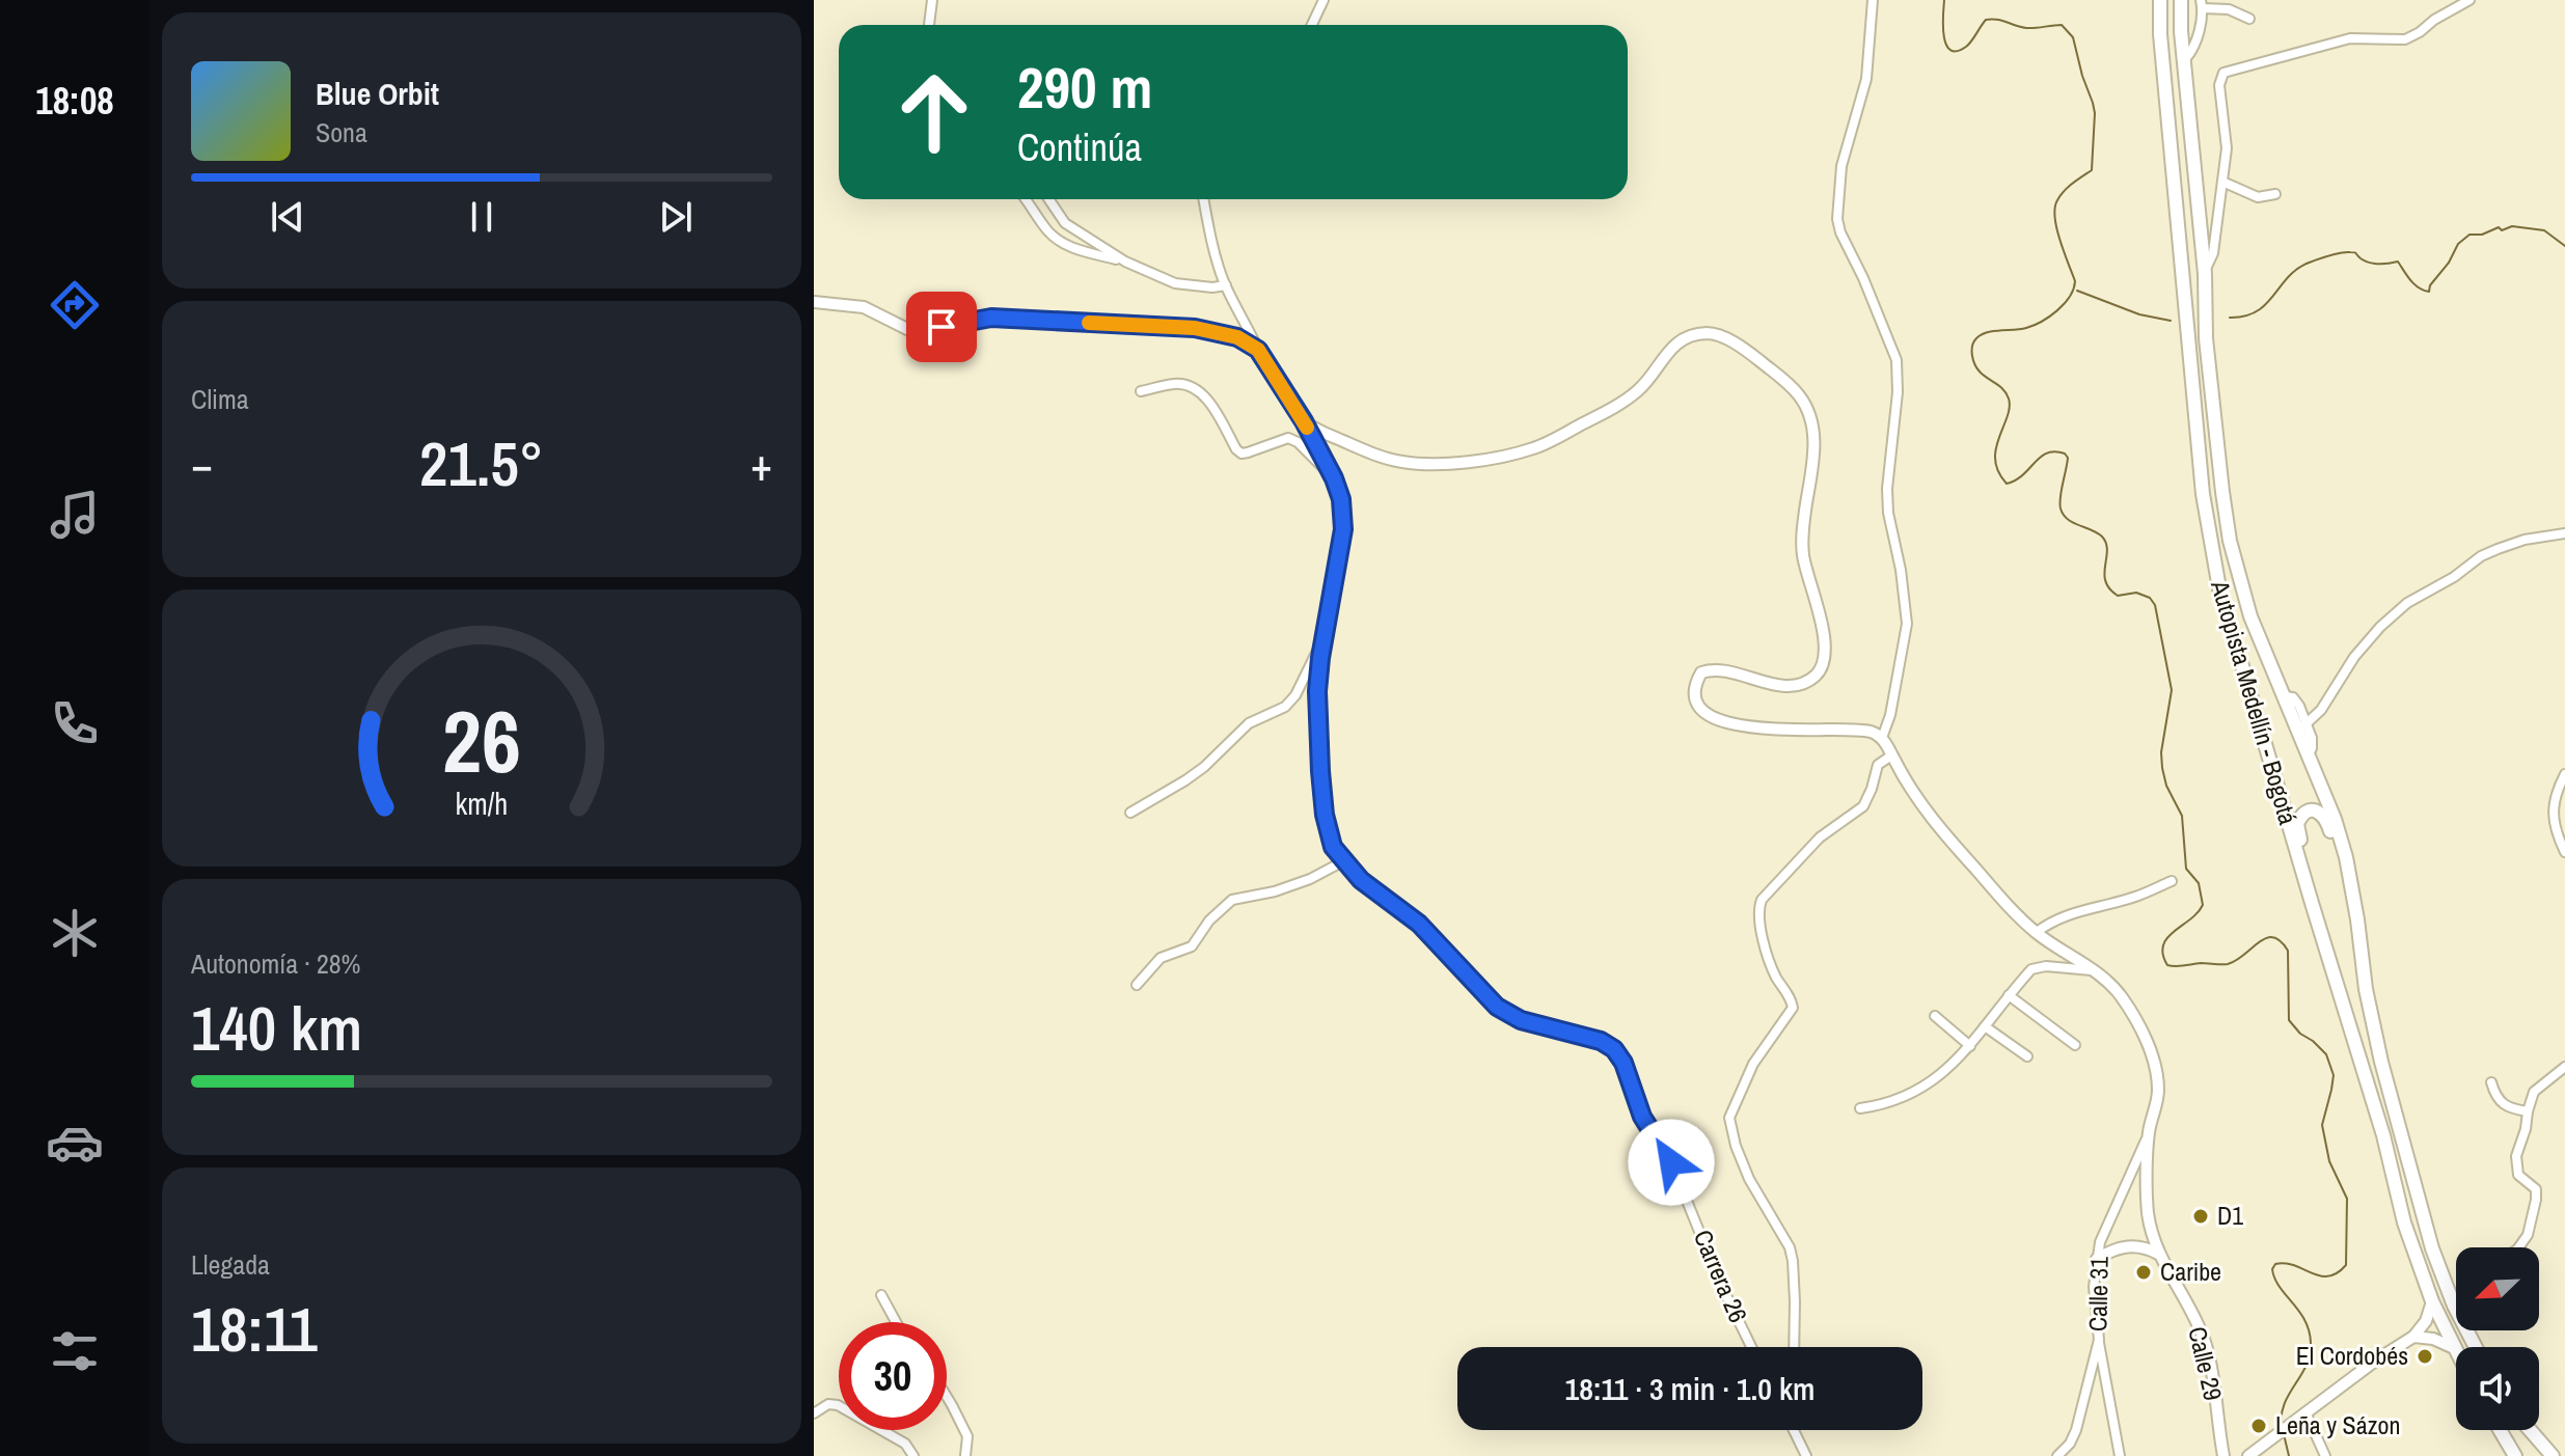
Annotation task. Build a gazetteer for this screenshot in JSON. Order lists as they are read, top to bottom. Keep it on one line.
{"streets":{"highway":["Autopista Medellín - Bogotá"],"main road":["Calle 29"],"street":["Carrera 26","Calle 31"]},"crossings":[["Calle 31","Calle 29"]],"places":["D1","Caribe","El Cordobés","Leña y Sázon"],"north":"bottom left","page":{"tabs":"18:08","turn":["290 m","Continúa"],"song":["Blue Orbit","Sona"],"tile":["Clima",["Autonomía · 28%","140 km"],["Llegada","18:11"]],"heat":["−","21.5°","+"],"limit":"30","trip":"18:11 · 3 min · 1.0 km","gauge":["26","km/h"]}}
